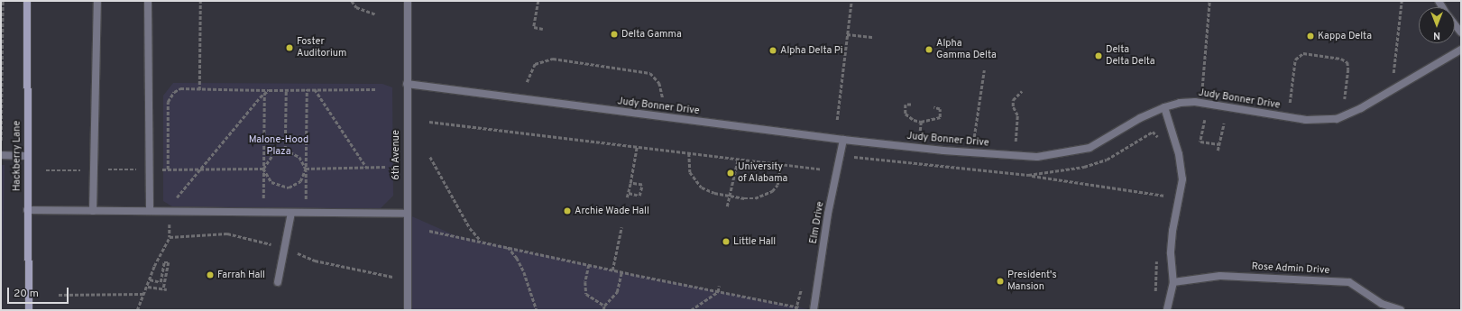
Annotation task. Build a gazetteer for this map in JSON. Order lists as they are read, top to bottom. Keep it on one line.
{"streets":{"main road":["Hackberry Lane"],"street":["Judy Bonner Drive","6th Avenue","Elm Drive","Rose Admin Drive"]},"crossings":[["Judy Bonner Drive","6th Avenue"],["Judy Bonner Drive","Elm Drive"]],"parks":["Malone-Hood Plaza"],"places":["Delta Gamma","Kappa Delta","Foster Auditorium","Alpha Gamma Delta","Alpha Delta Pi","Delta Delta Delta","University of Alabama","Archie Wade Hall","Little Hall","Farrah Hall","President's Mansion"],"scale_bar":"20 m","north":"bottom"}
